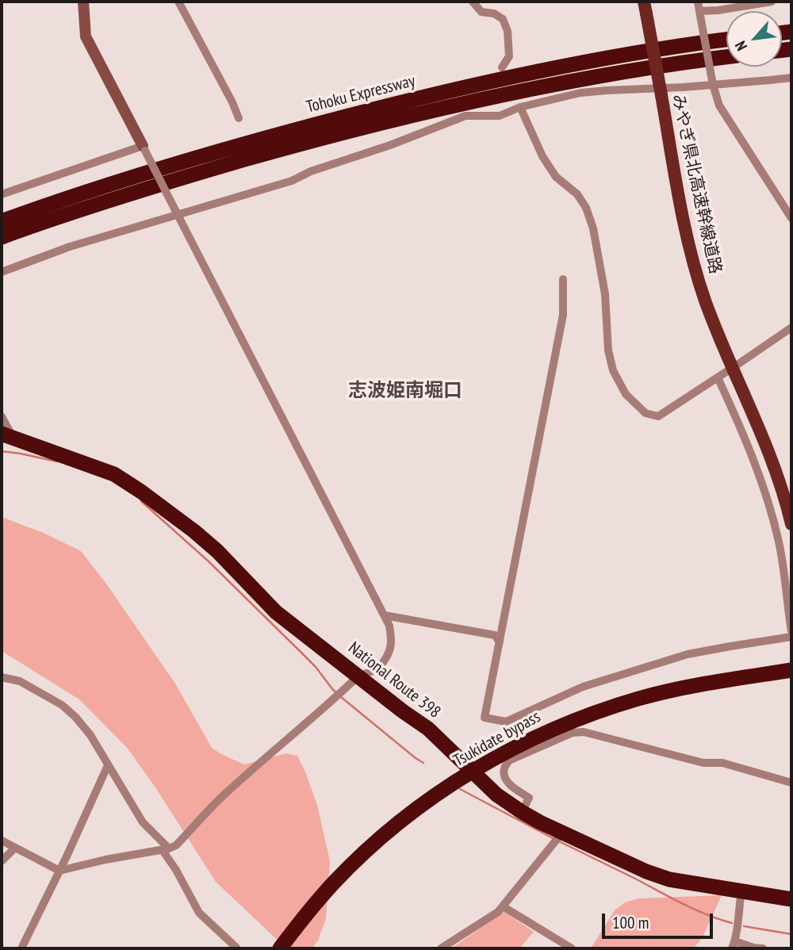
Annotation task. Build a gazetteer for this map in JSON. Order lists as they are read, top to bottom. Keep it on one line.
{"streets":{"highway":["Tohoku Expressway","National Route 398","Tsukidate bypass"],"main road":["みやぎ県北高速幹線道路"]},"crossings":[["National Route 398","Tsukidate bypass"]],"districts":["志波姫南堀口"],"scale_bar":"100 m","north":"bottom left"}
